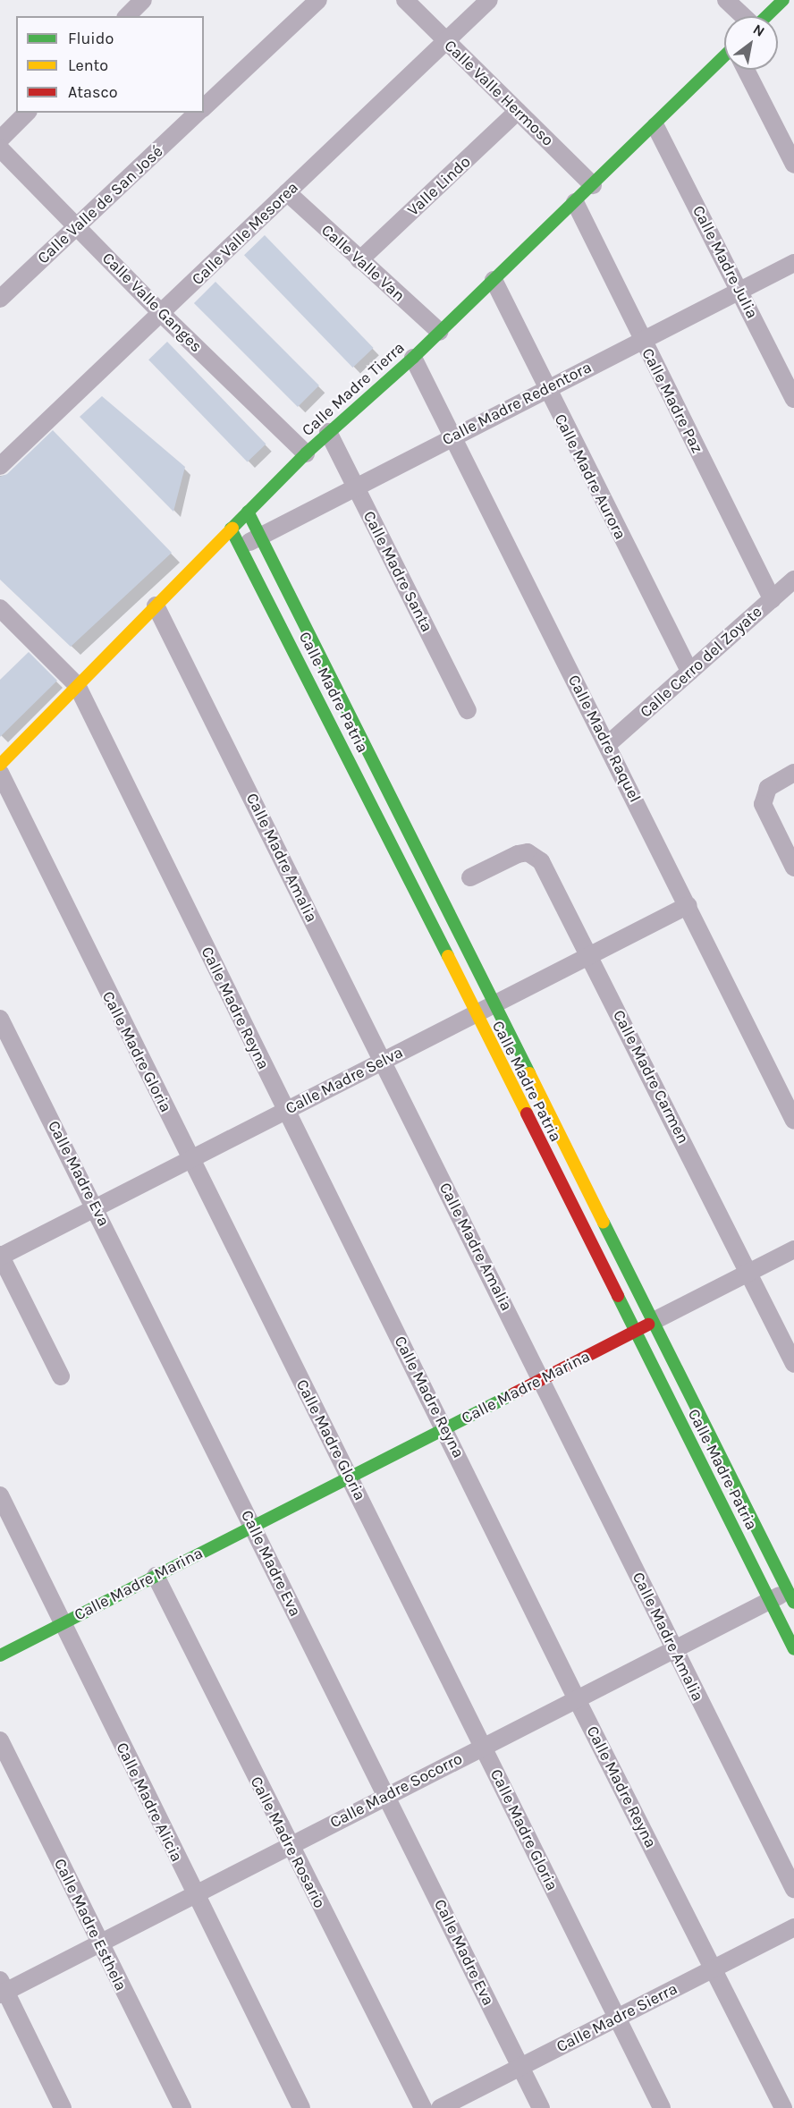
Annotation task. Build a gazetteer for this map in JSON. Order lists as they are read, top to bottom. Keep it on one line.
{"streets":{"street":["Calle Valle Hermoso","Valle Lindo","Calle Valle de San José","Calle Valle Mesorea","Calle Madre Julia","Calle Valle Van","Calle Valle Ganges","Calle Madre Tierra","Calle Madre Paz","Calle Madre Redentora","Calle Madre Aurora","Calle Madre Santa","Calle Cerro del Zoyate","Calle Madre Patria","Calle Madre Raquel","Calle Madre Amalia","Calle Madre Reyna","Calle Madre Gloria","Calle Madre Carmen","Calle Madre Selva","Calle Madre Eva","Calle Madre Marina","Calle Madre Socorro","Calle Madre Alicia","Calle Madre Rosario","Calle Madre Esthela","Calle Madre Sierra"]},"crossings":[["Calle Valle Hermoso","Valle Lindo"],["Calle Valle Hermoso","Calle Valle Mesorea"],["Calle Valle Hermoso","Calle Madre Tierra"],["Valle Lindo","Calle Valle Van"],["Calle Valle de San José","Calle Valle Ganges"],["Calle Valle Mesorea","Calle Valle Van"],["Calle Valle Mesorea","Calle Valle Ganges"],["Calle Madre Julia","Calle Madre Tierra"],["Calle Madre Julia","Calle Madre Redentora"],["Calle Valle Van","Calle Madre Tierra"],["Calle Valle Ganges","Calle Madre Tierra"],["Calle Madre Tierra","Calle Madre Paz"],["Calle Madre Tierra","Calle Madre Aurora"],["Calle Madre Tierra","Calle Madre Santa"],["Calle Madre Tierra","Calle Madre Patria"],["Calle Madre Tierra","Calle Madre Raquel"],["Calle Madre Tierra","Calle Madre Amalia"],["Calle Madre Tierra","Calle Madre Reyna"],["Calle Madre Tierra","Calle Madre Gloria"],["Calle Madre Paz","Calle Madre Redentora"],["Calle Madre Paz","Calle Cerro del Zoyate"],["Calle Madre Redentora","Calle Madre Aurora"],["Calle Madre Redentora","Calle Madre Santa"],["Calle Madre Redentora","Calle Madre Patria"],["Calle Madre Redentora","Calle Madre Raquel"],["Calle Madre Aurora","Calle Cerro del Zoyate"],["Calle Cerro del Zoyate","Calle Madre Raquel"],["Calle Madre Patria","Calle Madre Selva"],["Calle Madre Patria","Calle Madre Marina"],["Calle Madre Patria","Calle Madre Socorro"],["Calle Madre Raquel","Calle Madre Selva"],["Calle Madre Amalia","Calle Madre Selva"],["Calle Madre Amalia","Calle Madre Marina"],["Calle Madre Amalia","Calle Madre Socorro"],["Calle Madre Reyna","Calle Madre Selva"],["Calle Madre Reyna","Calle Madre Marina"],["Calle Madre Reyna","Calle Madre Socorro"],["Calle Madre Reyna","Calle Madre Sierra"],["Calle Madre Gloria","Calle Madre Selva"],["Calle Madre Gloria","Calle Madre Marina"],["Calle Madre Gloria","Calle Madre Socorro"],["Calle Madre Gloria","Calle Madre Sierra"],["Calle Madre Carmen","Calle Madre Selva"],["Calle Madre Carmen","Calle Madre Marina"],["Calle Madre Selva","Calle Madre Eva"],["Calle Madre Eva","Calle Madre Marina"],["Calle Madre Eva","Calle Madre Socorro"],["Calle Madre Eva","Calle Madre Sierra"],["Calle Madre Marina","Calle Madre Alicia"],["Calle Madre Marina","Calle Madre Rosario"],["Calle Madre Socorro","Calle Madre Alicia"],["Calle Madre Socorro","Calle Madre Rosario"],["Calle Madre Socorro","Calle Madre Esthela"]],"legend":["Fluido","Lento","Atasco"],"north":"top right"}
